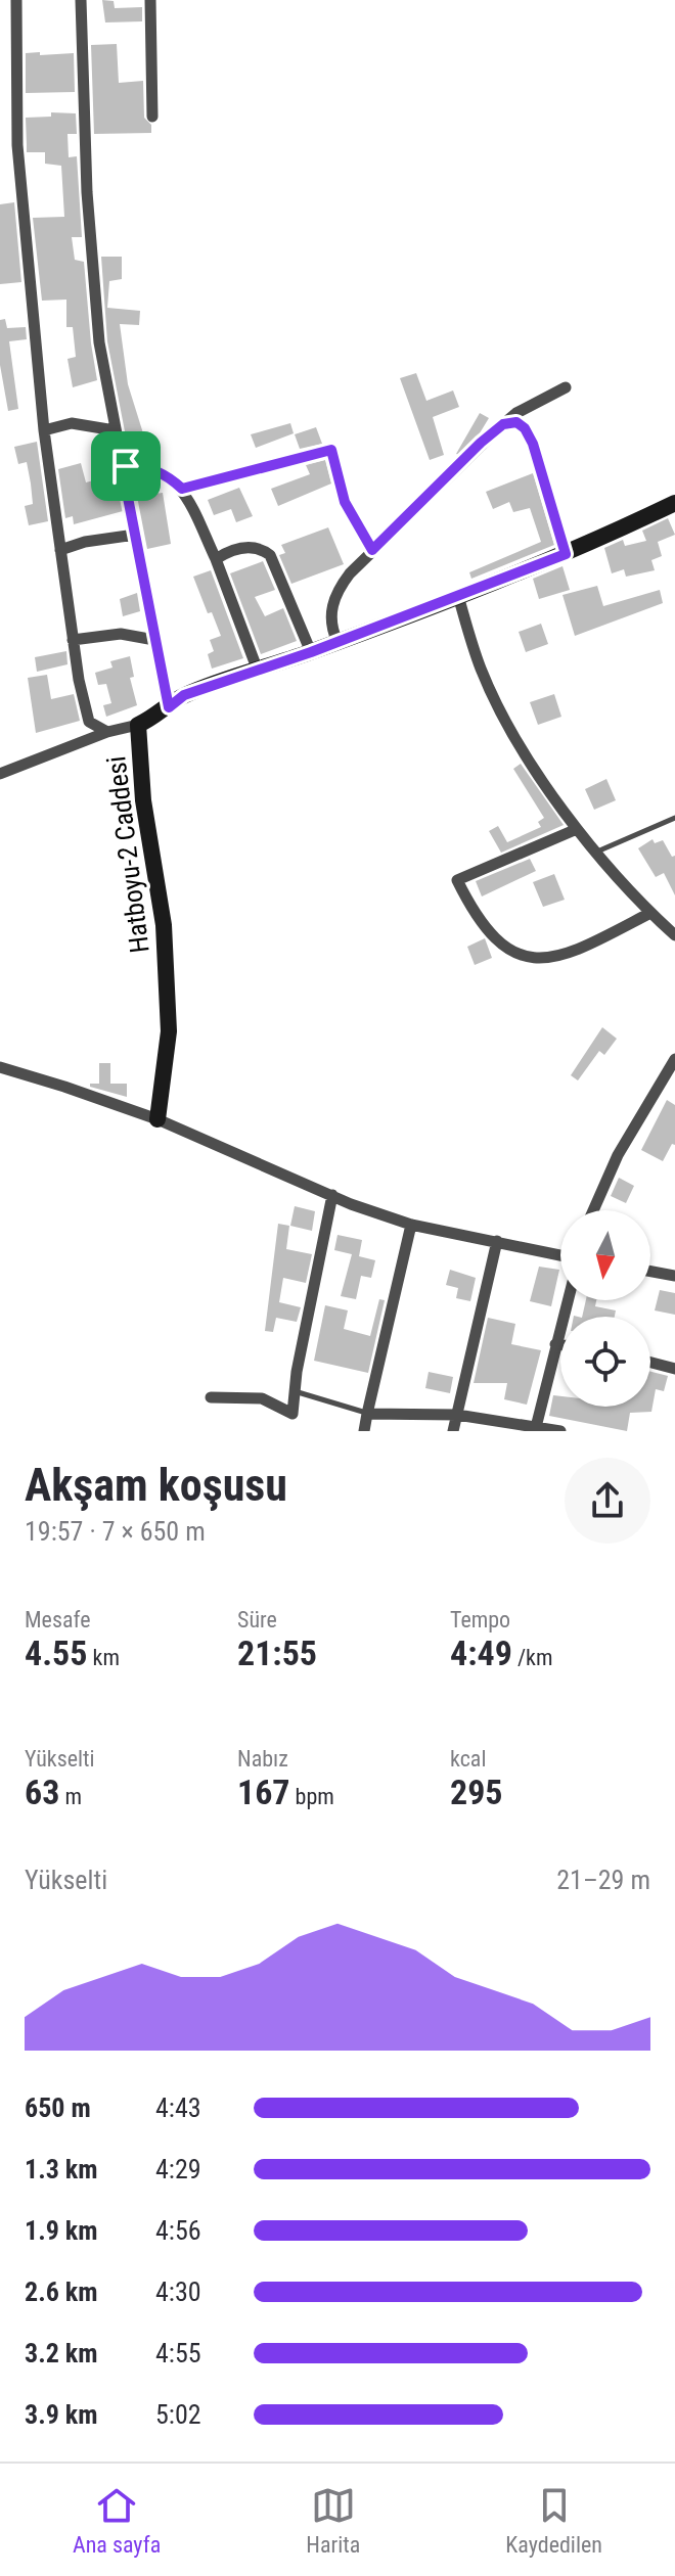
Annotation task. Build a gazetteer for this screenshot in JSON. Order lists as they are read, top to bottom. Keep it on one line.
{"streets":{"main road":["Hatboyu-2 Caddesi"]},"north":"bottom","page":{"heading":["Akşam koşusu","19:57 · 7 × 650 m"],"stats":[["Mesafe","4.55 km"],["Süre","21:55"],["Tempo","4:49 /km"],["Yükselti","63 m"],["Nabız","167 bpm"],["kcal","295"]],"chart":["Yükselti","21–29 m"],"list":[{"name":"650 m","note":"4:43"},{"name":"1.3 km","note":"4:29"},{"name":"1.9 km","note":"4:56"},{"name":"2.6 km","note":"4:30"},{"name":"3.2 km","note":"4:55"},{"name":"3.9 km","note":"5:02"}],"tabs":["Ana sayfa","Harita","Kaydedilen"]}}
